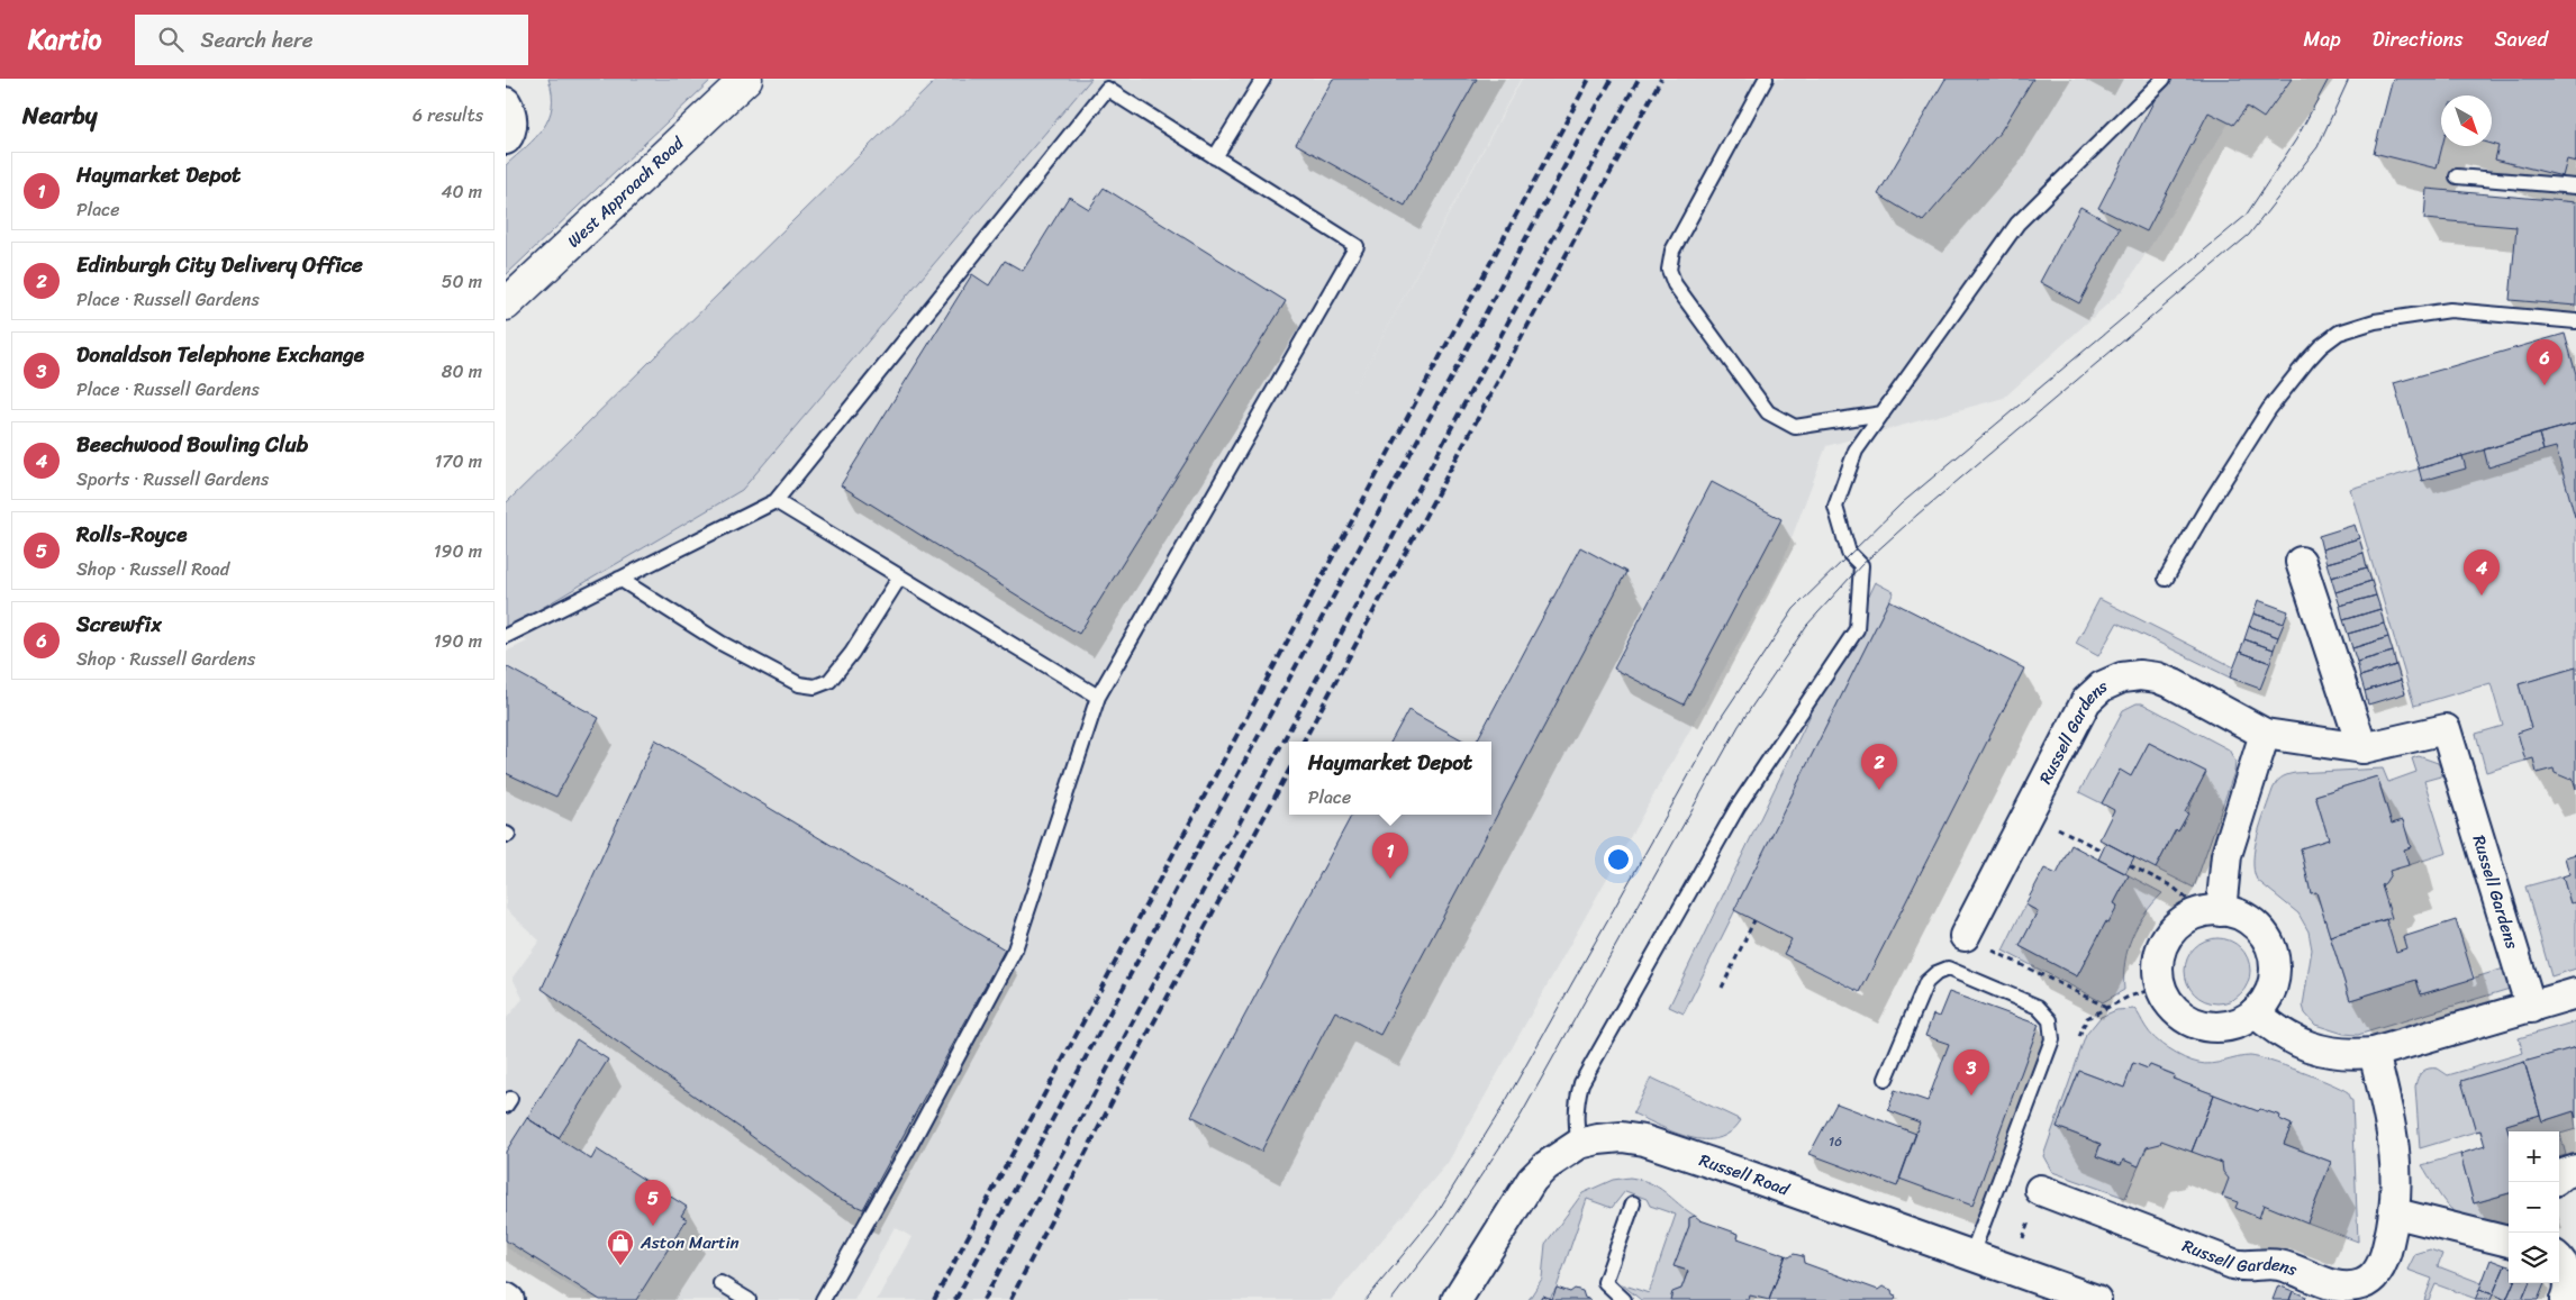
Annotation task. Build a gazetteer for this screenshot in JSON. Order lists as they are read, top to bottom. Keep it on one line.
{"streets":{"street":["West Approach Road","Russell Gardens","Russell Road"]},"places":{"shop":["Aston Martin"]},"house_numbers":["16"],"north":"bottom right","page":{"header":"Kartio","search":"Search here","nav":["Map","Directions","Saved"],"heading":["Nearby","6 results"],"list":[{"mark":"1","name":"Haymarket Depot","note":"Place","value":"40 m"},{"mark":"2","name":"Edinburgh City Delivery Office","note":"Place · Russell Gardens","value":"50 m"},{"mark":"3","name":"Donaldson Telephone Exchange","note":"Place · Russell Gardens","value":"80 m"},{"mark":"4","name":"Beechwood Bowling Club","note":"Sports · Russell Gardens","value":"170 m"},{"mark":"5","name":"Rolls-Royce","note":"Shop · Russell Road","value":"190 m"},{"mark":"6","name":"Screwfix","note":"Shop · Russell Gardens","value":"190 m"}],"pins":["6","4","2","1","3","5"],"popup":["Haymarket Depot","Place"],"map_buttons":["+","−"]}}
